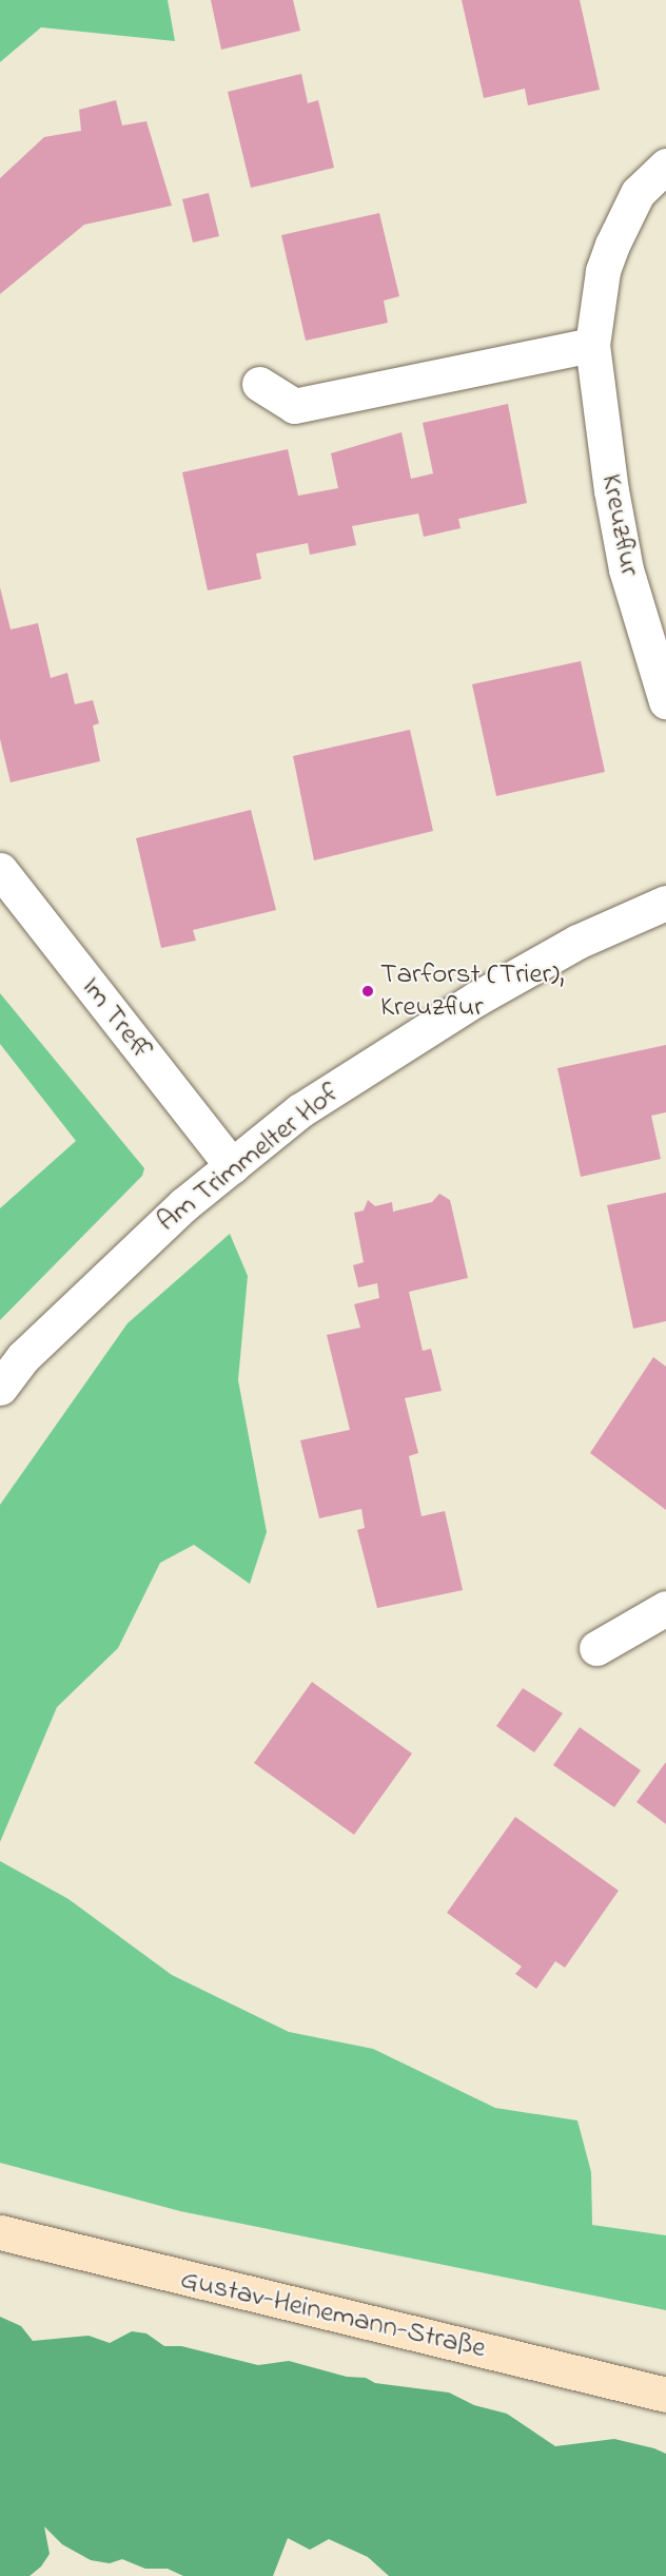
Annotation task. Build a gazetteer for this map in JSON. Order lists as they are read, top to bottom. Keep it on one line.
{"streets":{"main road":["Gustav-Heinemann-Straße"],"street":["Kreuzflur","Im Treff","Am Trimmelter Hof"]},"crossings":[["Im Treff","Am Trimmelter Hof"]],"places":["Tarforst (Trier), Kreuzflur"]}
